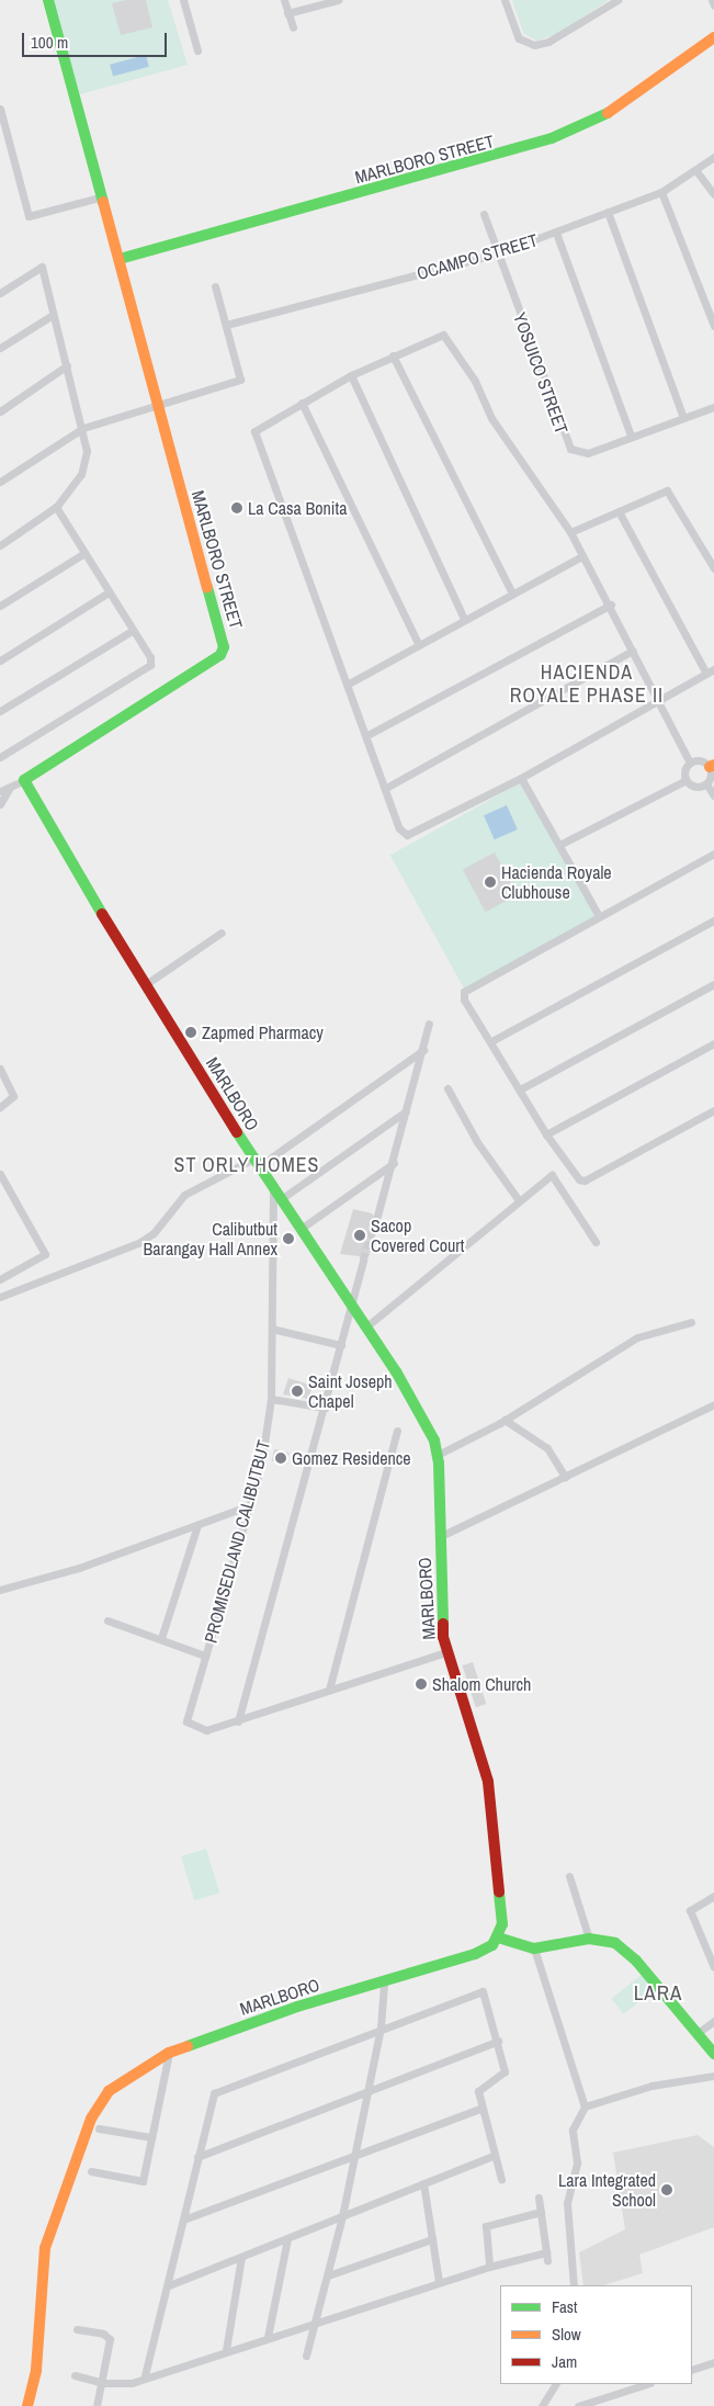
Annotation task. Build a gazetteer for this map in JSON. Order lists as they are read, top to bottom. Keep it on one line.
{"streets":{"street":["MARLBORO STREET","OCAMPO STREET","YOSUICO STREET","MARLBORO","PROMISEDLAND CALIBUTBUT"]},"crossings":[["MARLBORO STREET","MARLBORO"],["OCAMPO STREET","YOSUICO STREET"],["MARLBORO","PROMISEDLAND CALIBUTBUT"]],"districts":["HACIENDA ROYALE PHASE II","ST ORLY HOMES","LARA"],"places":["La Casa Bonita","Hacienda Royale Clubhouse","Zapmed Pharmacy","Sacop Covered Court","Calibutbut Barangay Hall Annex","Saint Joseph Chapel","Gomez Residence","Shalom Church","Lara Integrated School"],"legend":["Fast","Slow","Jam"],"scale_bar":"100 m"}
